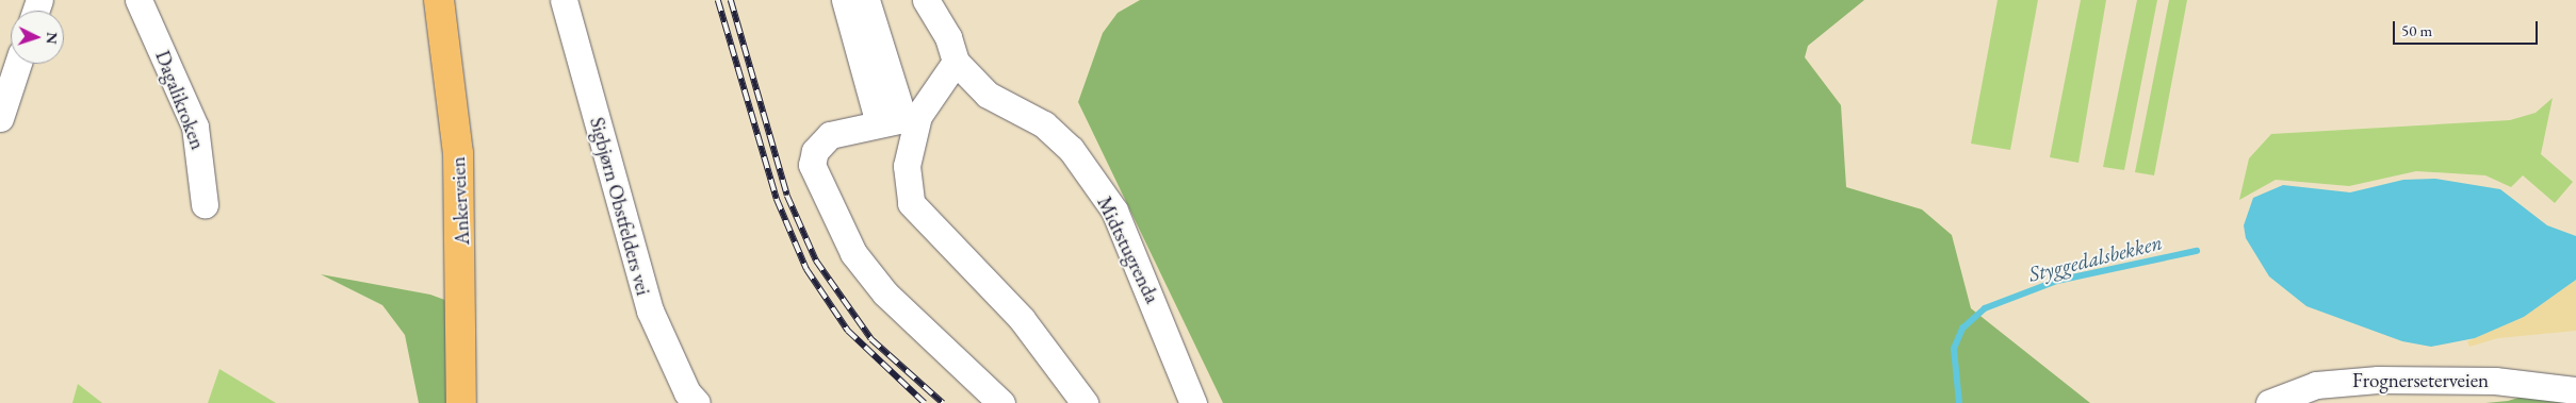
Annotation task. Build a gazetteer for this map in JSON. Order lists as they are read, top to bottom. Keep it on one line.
{"streets":{"main road":["Ankerveien"],"street":["Dagalikroken","Sigbjørn Obstfelders vei","Midtstugrenda","Frognerseterveien"]},"water":["Styggedalsbekken"],"scale_bar":"50 m","north":"right"}
